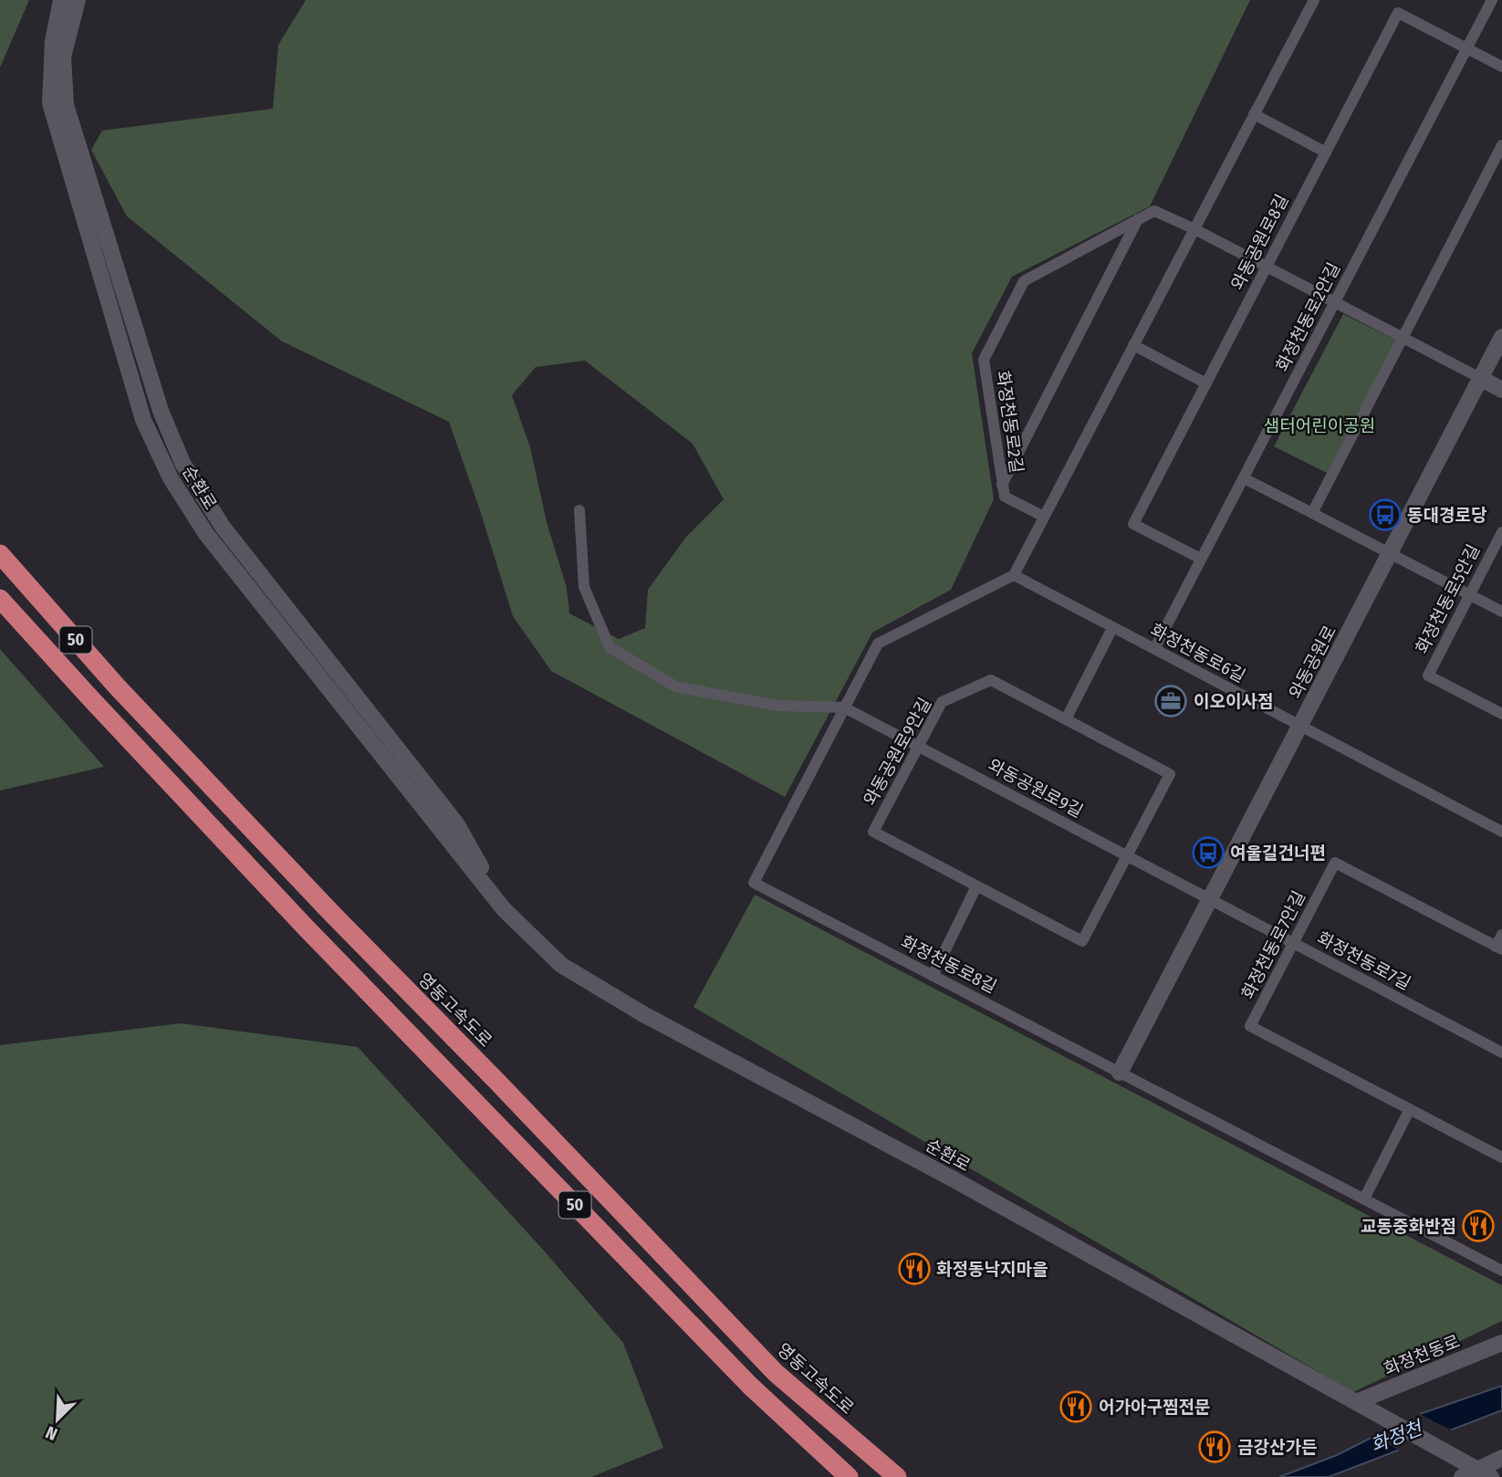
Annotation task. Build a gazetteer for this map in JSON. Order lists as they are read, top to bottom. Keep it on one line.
{"streets":{"highway":["50","영동고속도로"],"main road":["순환로","와동공원로","화정천동로"],"street":["와동공원로8길","화정천동로2안길","화정천동로2길","화정천동로5안길","화정천동로6길","와동공원로9안길","와동공원로9길","화정천동로7안길","화정천동로7길","화정천동로8길"]},"crossings":[["와동공원로8길","화정천동로2안길"],["화정천동로2안길","화정천동로6길"],["순환로","화정천동로"],["화정천동로6길","와동공원로"],["화정천동로6길","화정천동로8길"],["와동공원로","와동공원로9길"],["와동공원로","화정천동로7길"],["와동공원로","화정천동로8길"],["와동공원로9안길","와동공원로9길"],["와동공원로9길","화정천동로7길"],["와동공원로9길","화정천동로8길"],["화정천동로7안길","화정천동로7길"]],"water":["화정천"],"parks":["샘터어린이공원"],"places":{"bus stop":["동대경로당","여울길건너편"],"office":["이오이사점"],"restaurant":["교동중화반점","화정동낙지마을","어가아구찜전문","금강산가든"]},"north":"bottom left"}
